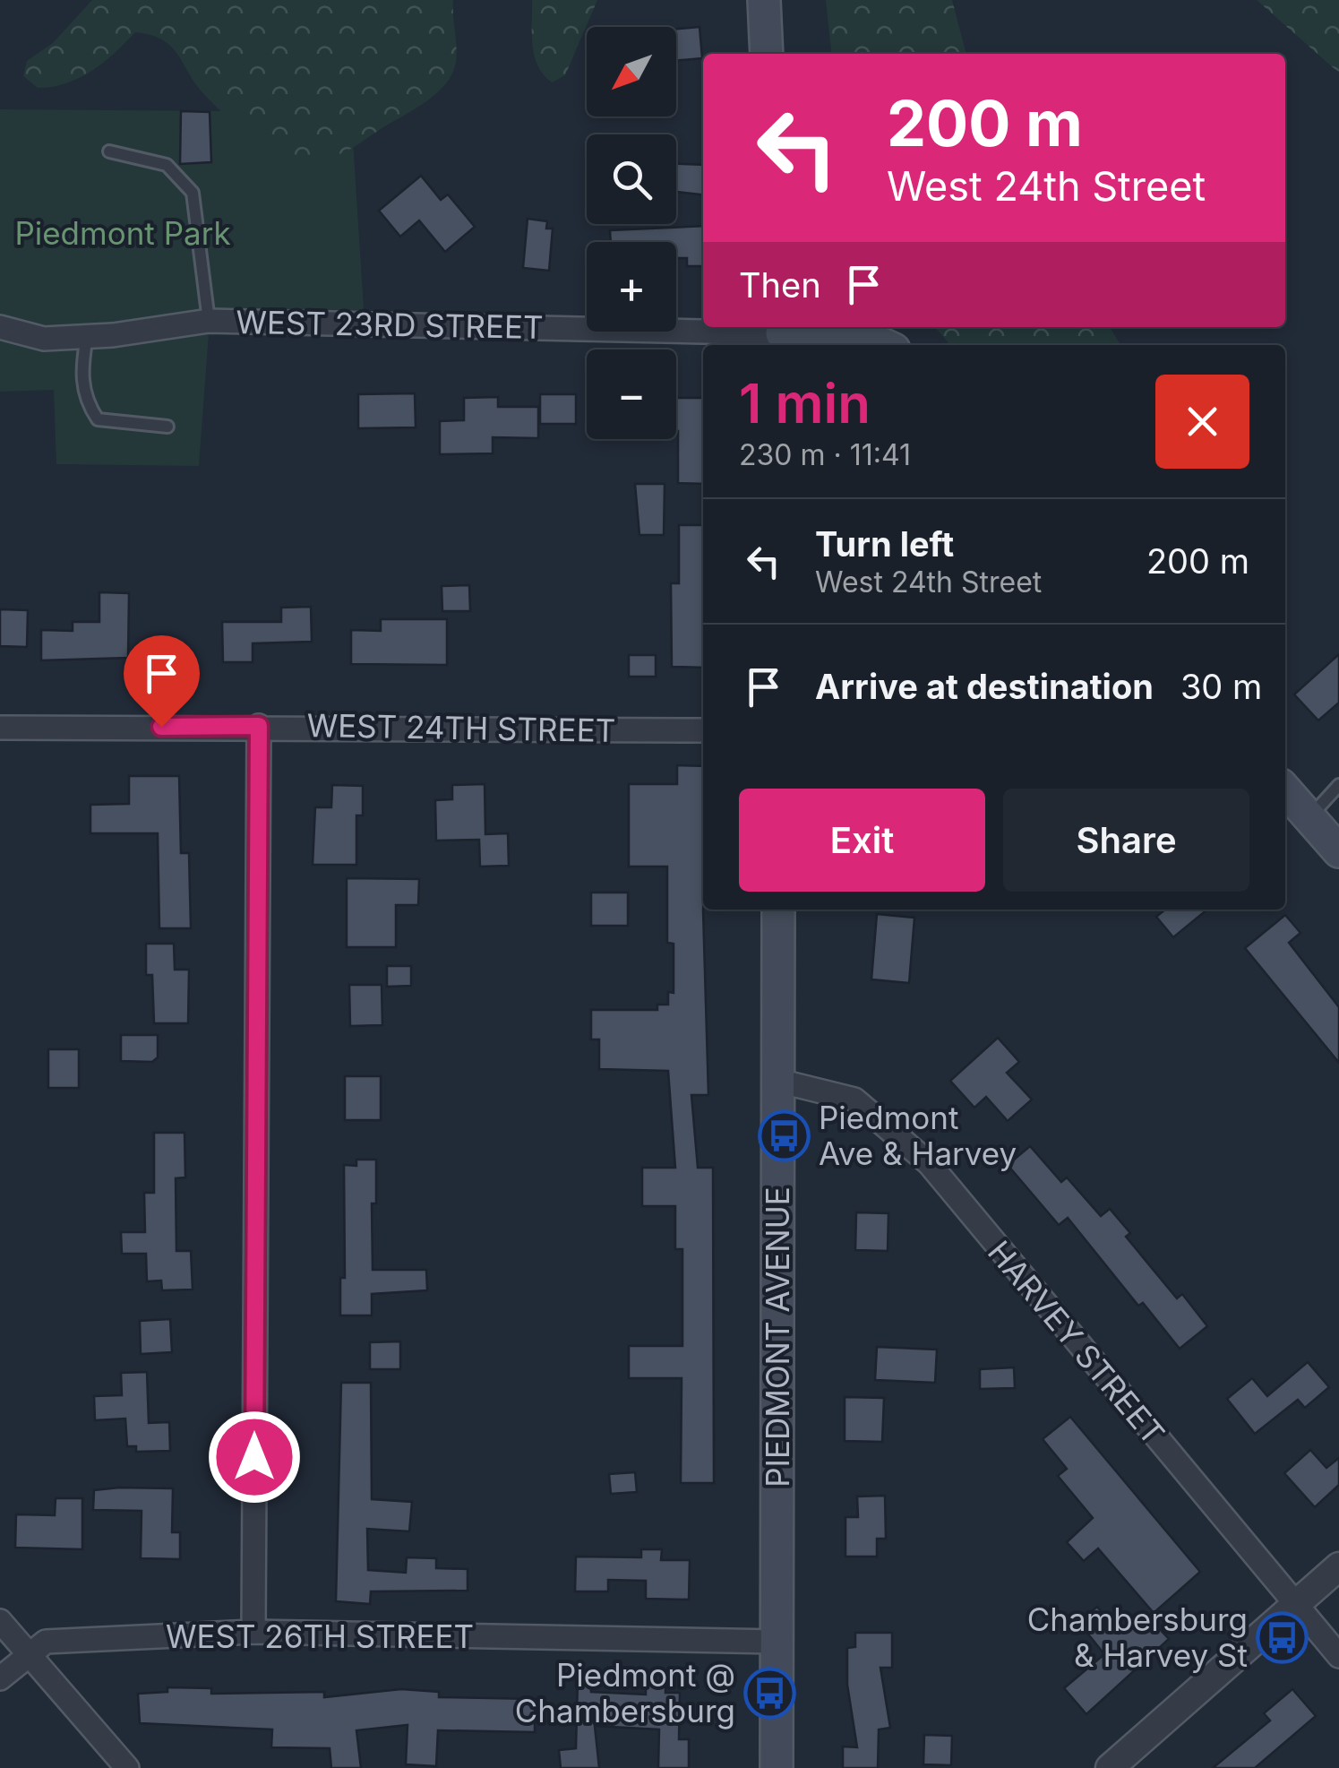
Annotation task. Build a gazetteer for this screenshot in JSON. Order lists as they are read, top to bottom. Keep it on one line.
{"streets":{"main road":["PIEDMONT AVENUE"],"street":["WEST 23RD STREET","WEST 24TH STREET","HARVEY STREET","WEST 26TH STREET"]},"crossings":[["PIEDMONT AVENUE","HARVEY STREET"],["PIEDMONT AVENUE","WEST 26TH STREET"]],"parks":["Piedmont Park"],"places":{"bus stop":["Piedmont Ave & Harvey","Chambersburg & Harvey St","Piedmont @ Chambersburg"]},"north":"bottom left","page":{"map_buttons":["+","−"],"turn":["200 m","West 24th Street"],"then":"Then","heading":["1 min","230 m · 11:41"],"list":[{"name":"Turn left","note":"West 24th Street","value":"200 m"},{"name":"Arrive at destination","value":"30 m"}],"buttons":["Exit","Share"]}}
